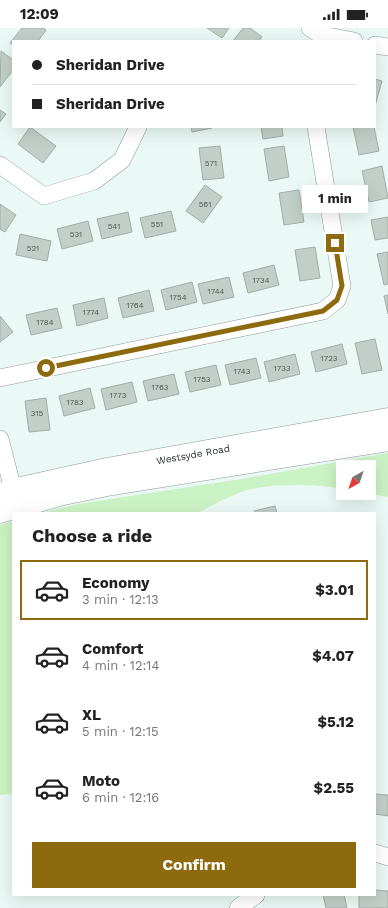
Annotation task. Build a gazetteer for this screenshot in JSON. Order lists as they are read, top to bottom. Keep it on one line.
{"streets":{"main road":["Westsyde Road"]},"house_numbers":["571","561","551","541","531","521","1734","1744","1754","1764","1774","1784","1723","1733","1743","1753","1763","1773","1783","315"],"north":"bottom left","page":{"status":"12:09","banner":["Sheridan Drive","Sheridan Drive"],"bubble":"1 min","heading":"Choose a ride","list":[{"name":"Economy","note":"3 min · 12:13","value":"$3.01"},{"name":"Comfort","note":"4 min · 12:14","value":"$4.07"},{"name":"XL","note":"5 min · 12:15","value":"$5.12"},{"name":"Moto","note":"6 min · 12:16","value":"$2.55"}],"buttons":"Confirm"}}
